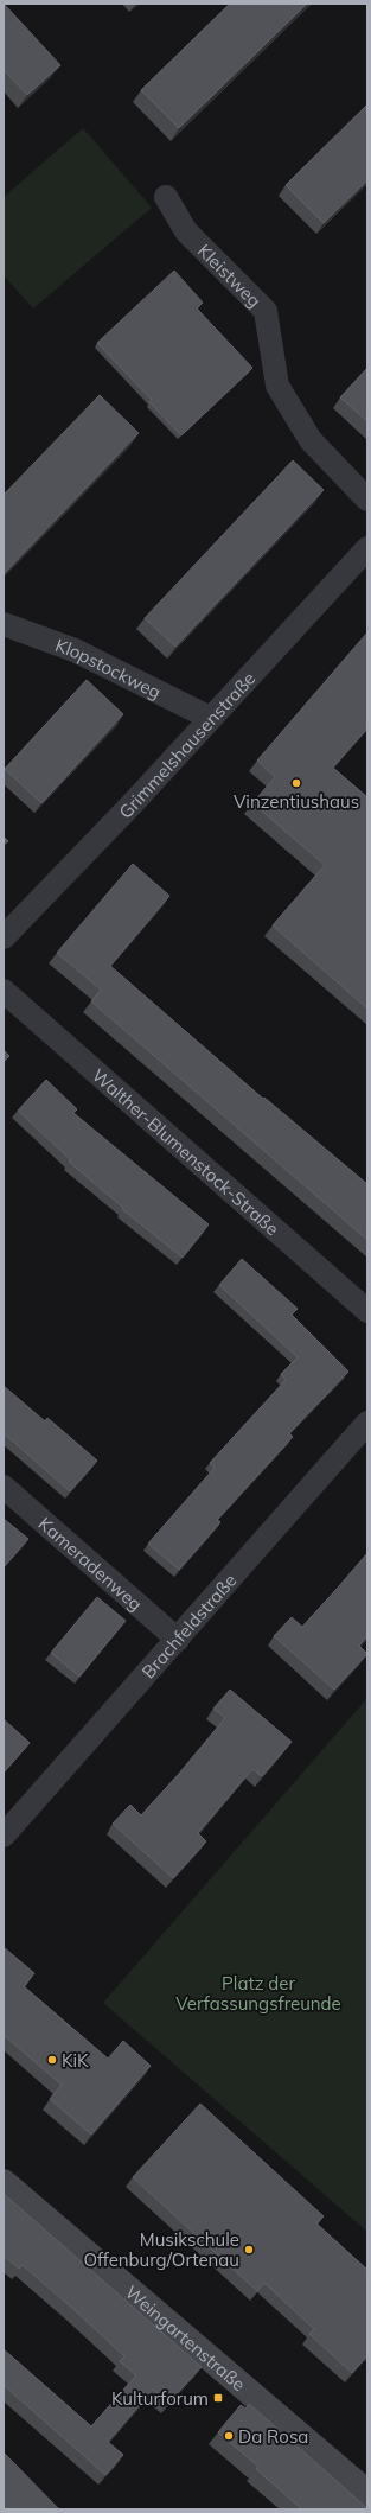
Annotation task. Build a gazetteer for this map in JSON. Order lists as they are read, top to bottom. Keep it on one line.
{"streets":{"street":["Kleistweg","Klopstockweg","Grimmelshausenstraße","Walther-Blumenstock-Straße","Kameradenweg","Brachfeldstraße","Weingartenstraße"]},"crossings":[["Klopstockweg","Grimmelshausenstraße"],["Kameradenweg","Brachfeldstraße"]],"parks":["Platz der Verfassungsfreunde"],"places":{"other":["Vinzentiushaus","KiK","Musikschule Offenburg/Ortenau","Da Rosa"],"transit":["Kulturforum"]}}
